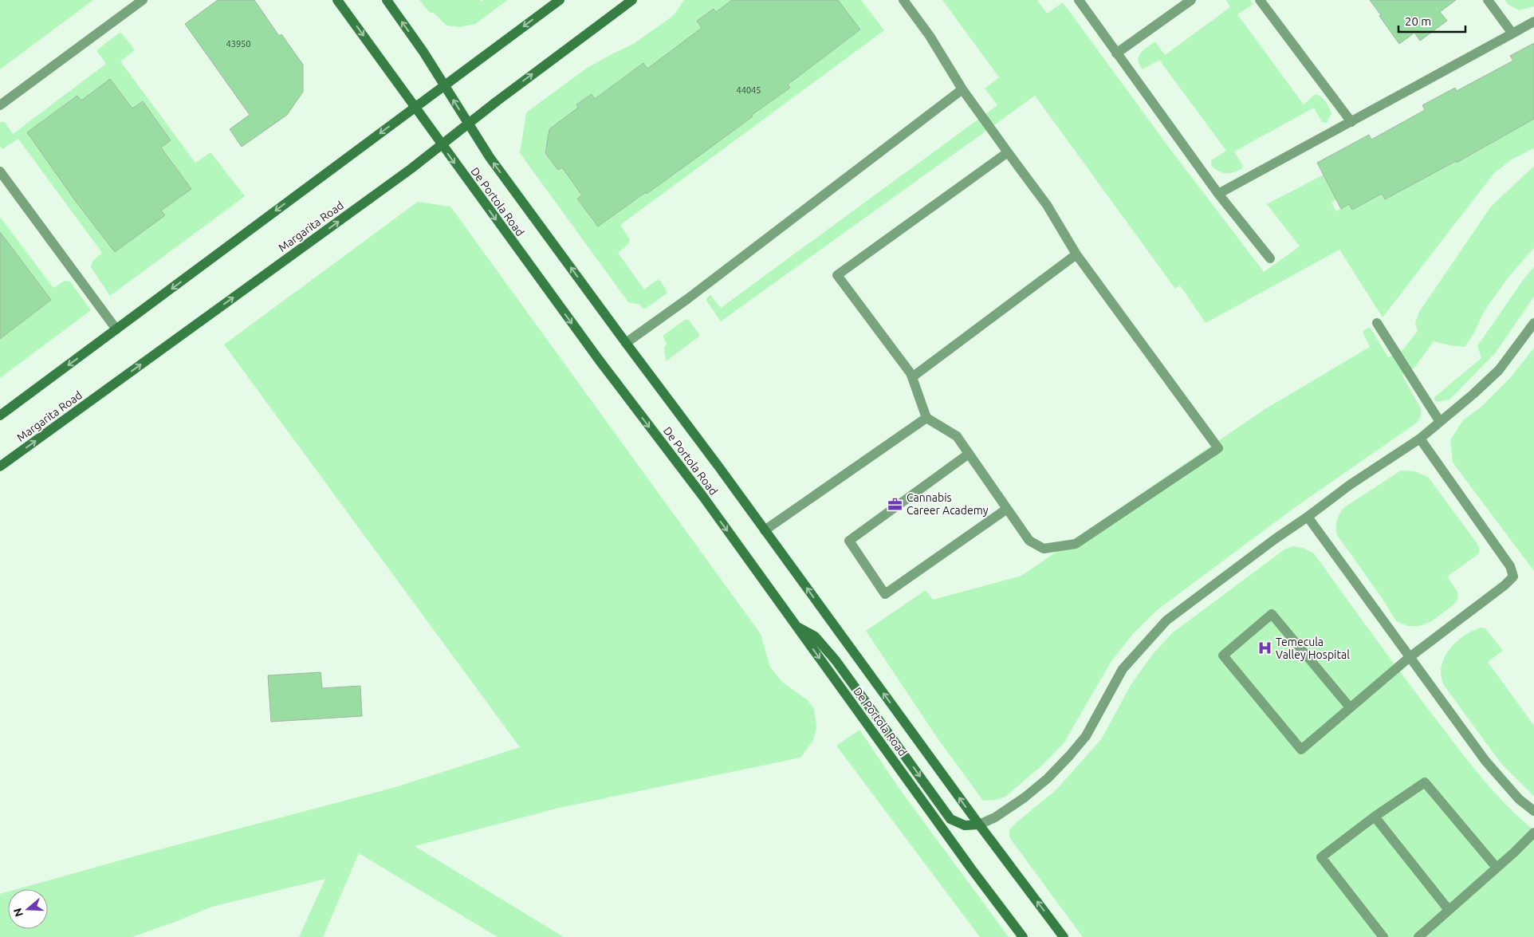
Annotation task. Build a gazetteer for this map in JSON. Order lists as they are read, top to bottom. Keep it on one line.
{"streets":{"main road":["De Portola Road","Margarita Road"]},"crossings":[["De Portola Road","Margarita Road"]],"places":{"office":["Cannabis Career Academy"],"hospital":["Temecula Valley Hospital"]},"house_numbers":["43950","44045"],"scale_bar":"20 m","north":"left"}
